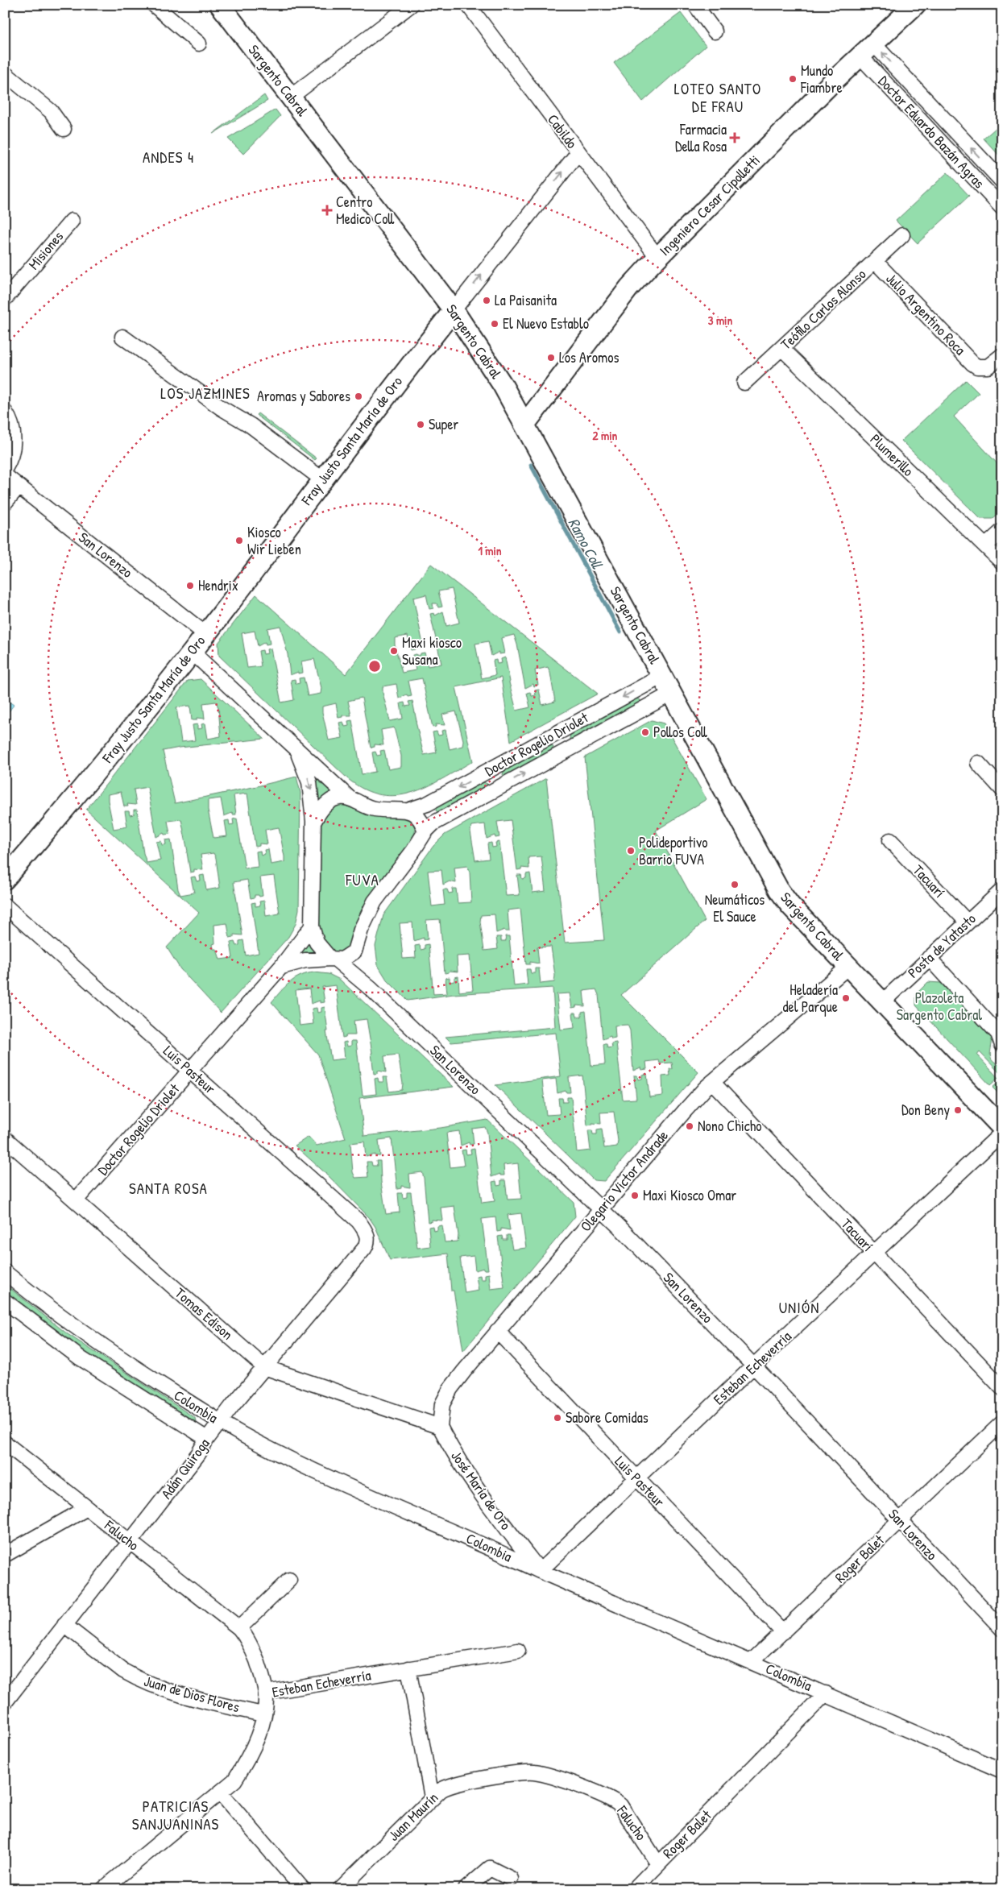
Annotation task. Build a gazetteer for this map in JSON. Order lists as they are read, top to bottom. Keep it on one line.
{"streets":{"main road":["Sargento Cabral","Ingeniero Cesar Cipolletti","Fray Justo Santa María de Oro"],"street":["Cabildo","Doctor Eduardo Bazán Agras","Misiones","Teófilo Carlos Alonso","Julio Argentino Roca","Plumerillo","San Lorenzo","Doctor Rogelio Driolet","Tacuarí","Posta de Yatasto","Luis Pasteur","Olegario Victor Andrade","Tomas Edison","Esteban Echeverría","Colombia","Adán Quiroga","José María de Oro","Falucho","Roger Balet","Juan de Dios Flores","Juan Maurín"]},"crossings":[["Sargento Cabral","Ingeniero Cesar Cipolletti"],["Sargento Cabral","Fray Justo Santa María de Oro"],["Sargento Cabral","Doctor Rogelio Driolet"],["Sargento Cabral","Posta de Yatasto"],["Sargento Cabral","Olegario Victor Andrade"],["Cabildo","Ingeniero Cesar Cipolletti"],["Cabildo","Fray Justo Santa María de Oro"],["Doctor Eduardo Bazán Agras","Ingeniero Cesar Cipolletti"],["Teófilo Carlos Alonso","Julio Argentino Roca"],["Teófilo Carlos Alonso","Plumerillo"],["Fray Justo Santa María de Oro","San Lorenzo"],["San Lorenzo","Doctor Rogelio Driolet"],["San Lorenzo","Olegario Victor Andrade"],["San Lorenzo","Esteban Echeverría"],["San Lorenzo","Roger Balet"],["Doctor Rogelio Driolet","Luis Pasteur"],["Doctor Rogelio Driolet","Tomas Edison"],["Tacuarí","Posta de Yatasto"],["Tacuarí","Olegario Victor Andrade"],["Tacuarí","Esteban Echeverría"],["Luis Pasteur","Olegario Victor Andrade"],["Luis Pasteur","Esteban Echeverría"],["Luis Pasteur","Adán Quiroga"],["Luis Pasteur","Roger Balet"],["Olegario Victor Andrade","Tomas Edison"],["Olegario Victor Andrade","José María de Oro"],["Tomas Edison","Adán Quiroga"],["Tomas Edison","José María de Oro"],["Esteban Echeverría","Colombia"],["Esteban Echeverría","José María de Oro"],["Esteban Echeverría","Falucho"],["Esteban Echeverría","Juan de Dios Flores"],["Colombia","Adán Quiroga"],["Colombia","José María de Oro"],["Colombia","Roger Balet"],["Adán Quiroga","Falucho"],["Adán Quiroga","Juan de Dios Flores"],["Falucho","Roger Balet"],["Falucho","Juan Maurín"]],"districts":["LOTEO SANTO DE FRAU","ANDES 4","LOS JAZMINES","FUVA","SANTA ROSA","UNIÓN","PATRICIAS SANJUANINAS"],"water":["Ramo Coll"],"parks":["Plazoleta Sargento Cabral"],"places":{"other":["Mundo Fiambre","La Paisanita","El Nuevo Establo","Los Aromos","Aromas y Sabores","Super","Kiosco Wir Lieben","Hendrix","Maxi kiosco Susana","Pollos Coll","Polideportivo Barrio FUVA","Neumáticos El Sauce","Heladería del Parque","Don Beny","Nono Chicho","Maxi Kiosco Omar","Sabore Comidas"],"health":["Farmacia Della Rosa","Centro Medico Coll"]},"rings":["3 min","2 min","1 min"]}
